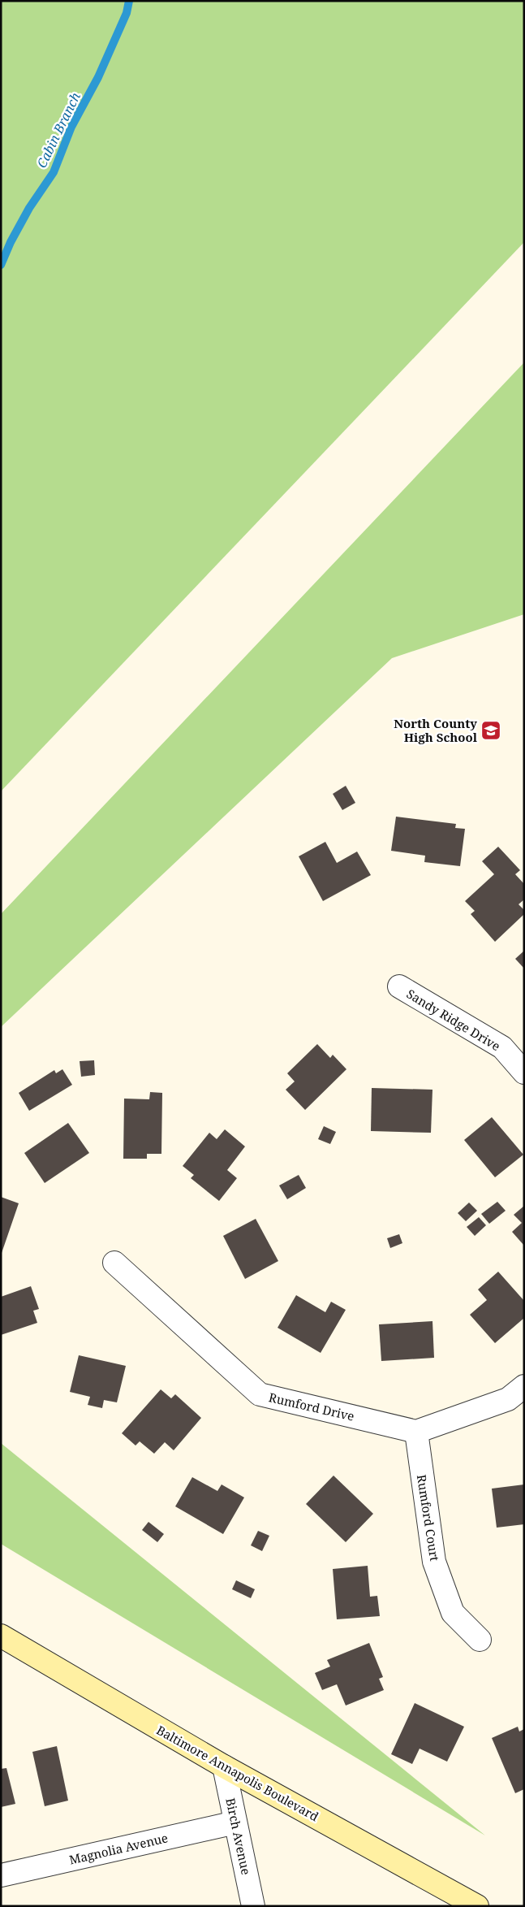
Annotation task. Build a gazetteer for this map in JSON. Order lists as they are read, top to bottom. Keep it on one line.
{"streets":{"main road":["Baltimore Annapolis Boulevard"],"street":["Sandy Ridge Drive","Rumford Drive","Rumford Court","Birch Avenue","Magnolia Avenue"]},"crossings":[["Rumford Drive","Rumford Court"],["Baltimore Annapolis Boulevard","Birch Avenue"],["Birch Avenue","Magnolia Avenue"]],"water":["Cabin Branch"],"places":{"school or university":["North County High School"]}}
